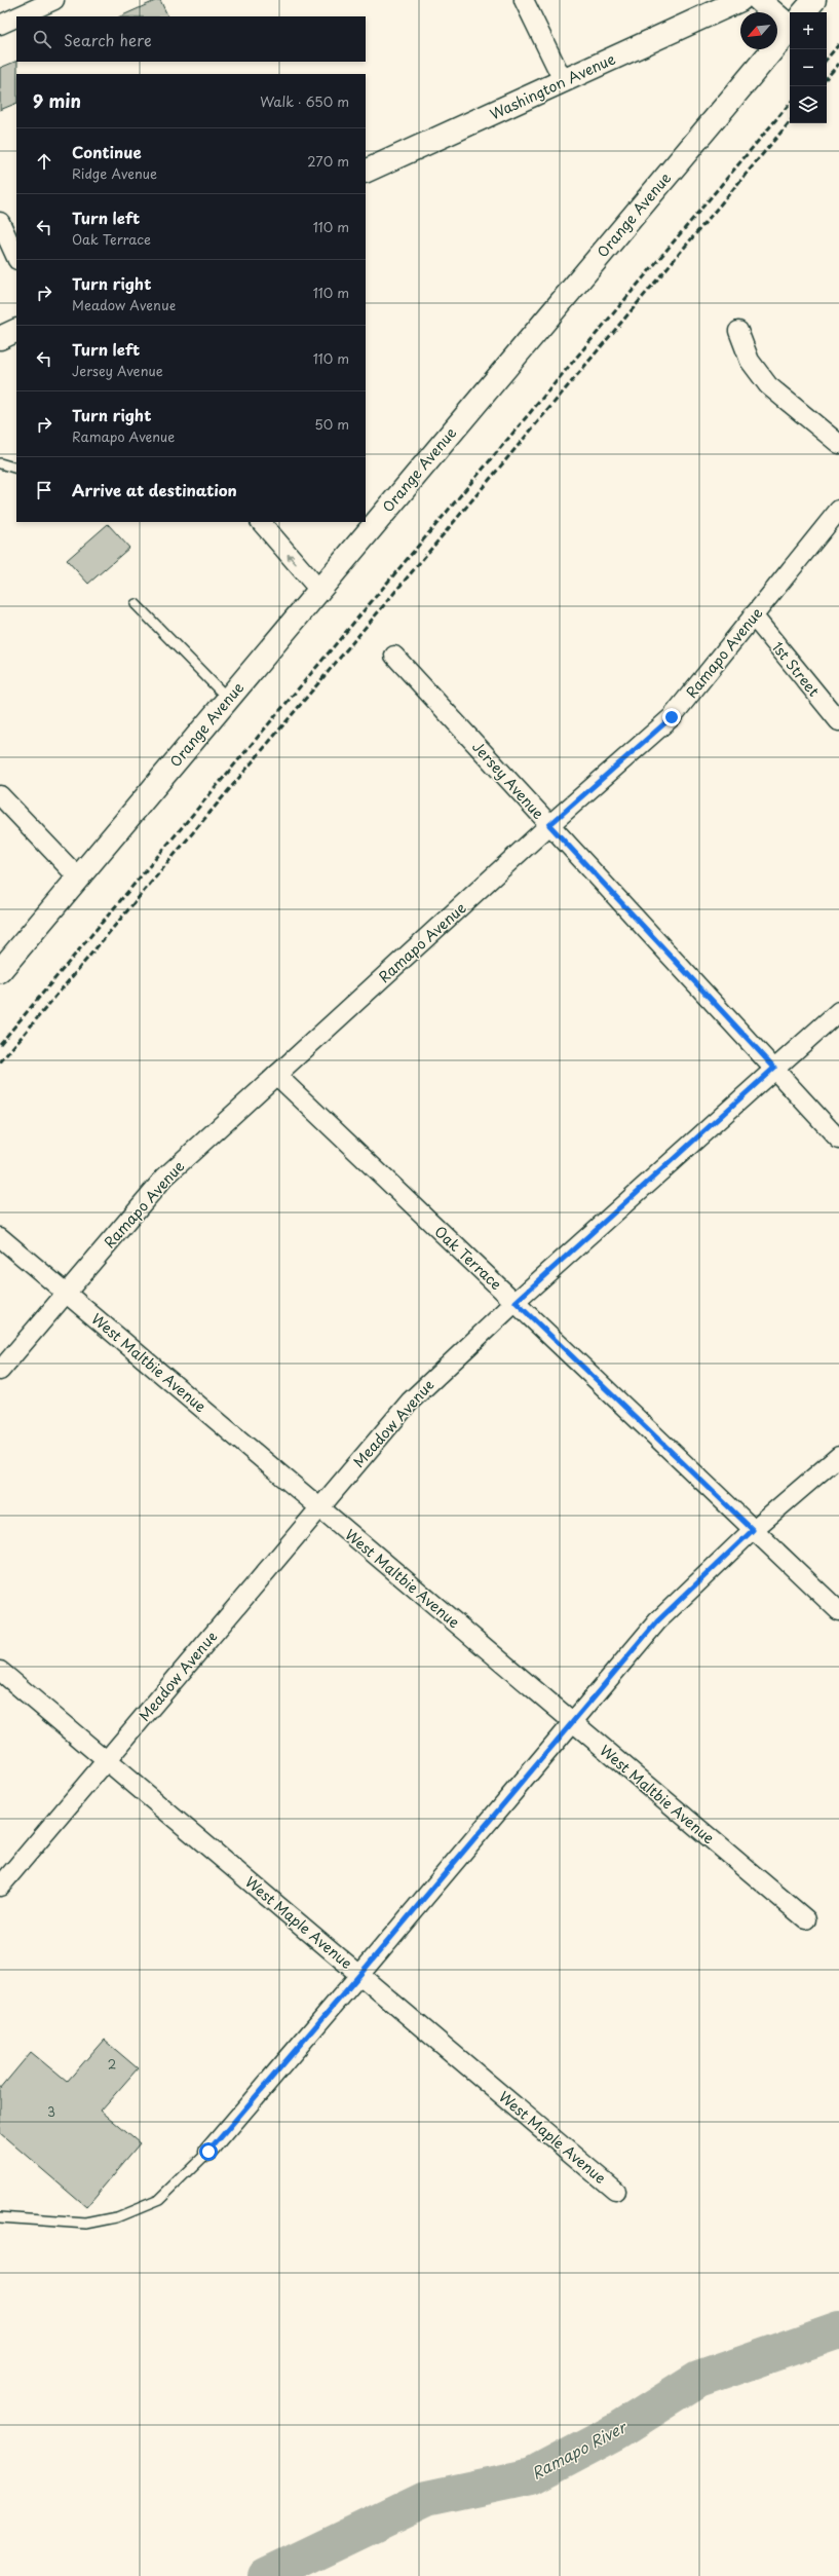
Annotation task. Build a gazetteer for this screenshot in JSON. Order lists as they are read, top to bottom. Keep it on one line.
{"streets":{"main road":["Washington Avenue","Orange Avenue"],"street":["Ramapo Avenue","1st Street","Jersey Avenue","Oak Terrace","West Maltbie Avenue","Meadow Avenue","West Maple Avenue"]},"crossings":[["Ramapo Avenue","1st Street"],["Ramapo Avenue","Jersey Avenue"],["Ramapo Avenue","Oak Terrace"],["Ramapo Avenue","West Maltbie Avenue"],["Jersey Avenue","Meadow Avenue"],["Oak Terrace","Meadow Avenue"],["West Maltbie Avenue","Meadow Avenue"],["Meadow Avenue","West Maple Avenue"]],"water":["Ramapo River"],"house_numbers":["2","3"],"north":"bottom left","page":{"map_buttons":["+","−"],"search":"Search here","heading":["9 min","Walk · 650 m"],"list":[["Continue","Ridge Avenue","270 m"],["Turn left","Oak Terrace","110 m"],["Turn right","Meadow Avenue","110 m"],["Turn left","Jersey Avenue","110 m"],["Turn right","Ramapo Avenue","50 m"],"Arrive at destination"]}}
